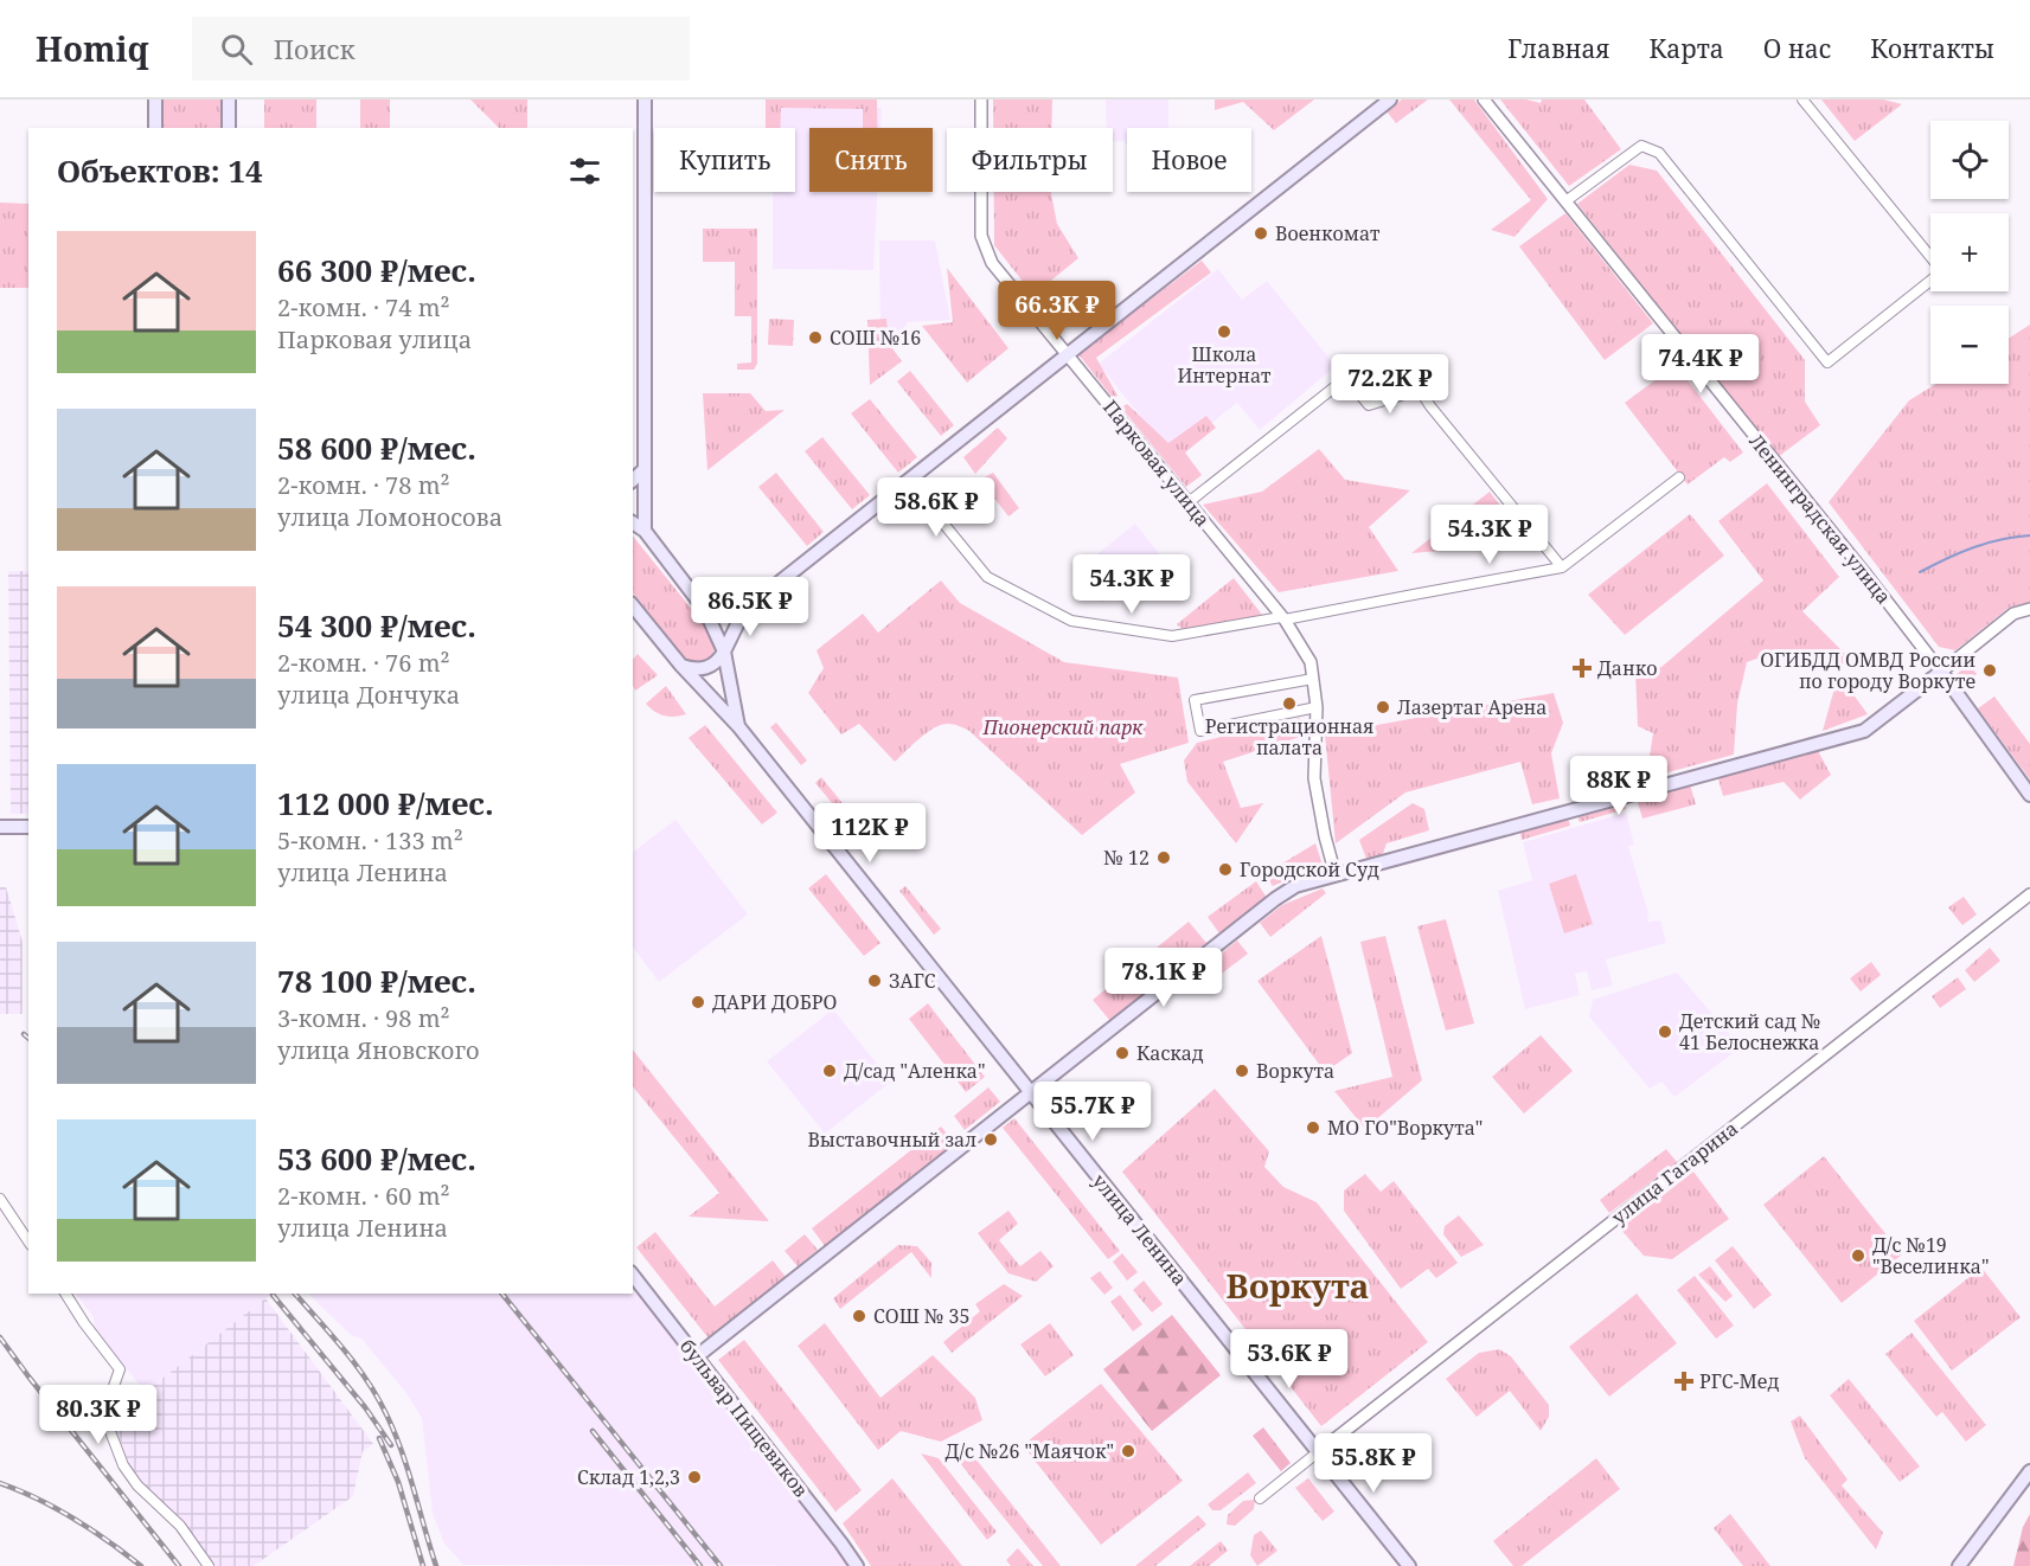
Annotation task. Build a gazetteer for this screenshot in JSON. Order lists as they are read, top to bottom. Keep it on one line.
{"streets":{"main road":["улица Ленина","бульвар Пищевиков"],"street":["Парковая улица","Ленинградская улица","улица Гагарина"]},"crossings":[["улица Гагарина","улица Ленина"]],"districts":["Воркута"],"parks":["Пионерский парк"],"places":{"other":["Военкомат","Школа Интернат","СОШ №16","ОГИБДД ОМВД России по городу Воркуте","Регистрационная палата","Лазертаг Арена","№ 12","Городской Суд","ЗАГС","ДАРИ ДОБРО","Детский сад № 41 Белоснежка","Каскад","Д/сад \"Аленка\"","Воркута","МО ГО\"Воркута\"","Выставочный зал","Д/с №19 \"Веселинка\"","СОШ № 35","Д/с №26 \"Маячок\"","Склад 1,2,3"],"health":["Данко","РГС-Мед"]},"page":{"header":"Homiq","search":"Поиск","nav":["Главная","Карта","О нас","Контакты"],"map_buttons":["+","−"],"chip":["Купить","Снять","Фильтры","Новое"],"heading":"Объектов: 14","list":[{"name":"66 300 ₽/мес.","note":"2-комн. · 74 m² · Парковая улица"},{"name":"58 600 ₽/мес.","note":"2-комн. · 78 m² · улица Ломоносова"},{"name":"54 300 ₽/мес.","note":"2-комн. · 76 m² · улица Дончука"},{"name":"112 000 ₽/мес.","note":"5-комн. · 133 m² · улица Ленина"},{"name":"78 100 ₽/мес.","note":"3-комн. · 98 m² · улица Яновского"},{"name":"53 600 ₽/мес.","note":"2-комн. · 60 m² · улица Ленина"}],"price":["66.3K ₽","74.4K ₽","72.2K ₽","58.6K ₽","54.3K ₽","54.3K ₽","86.5K ₽","88K ₽","112K ₽","78.1K ₽","55.7K ₽","53.6K ₽","80.3K ₽","55.8K ₽"]}}
